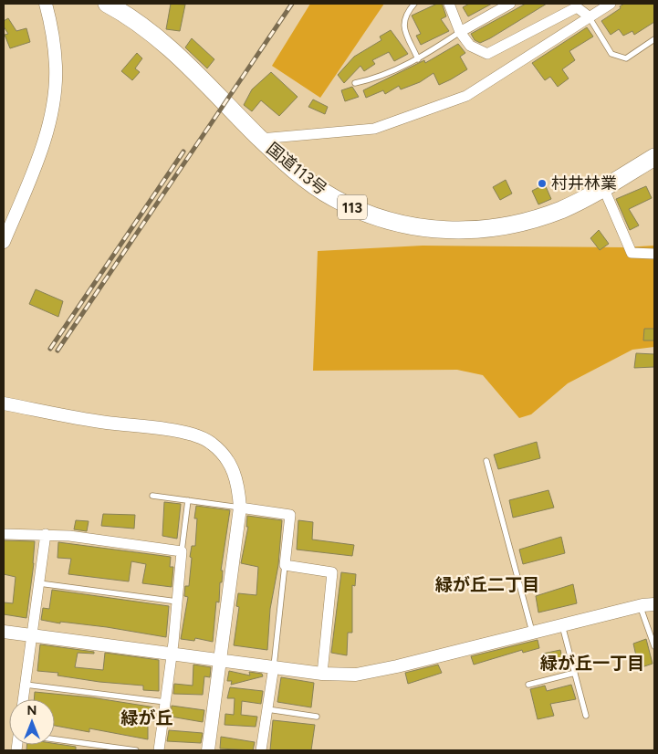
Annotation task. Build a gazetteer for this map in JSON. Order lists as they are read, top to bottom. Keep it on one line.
{"streets":{"highway":["国道113号","113"]},"districts":["緑が丘二丁目","緑が丘一丁目","緑が丘"],"places":["村井林業"],"north":"top"}
